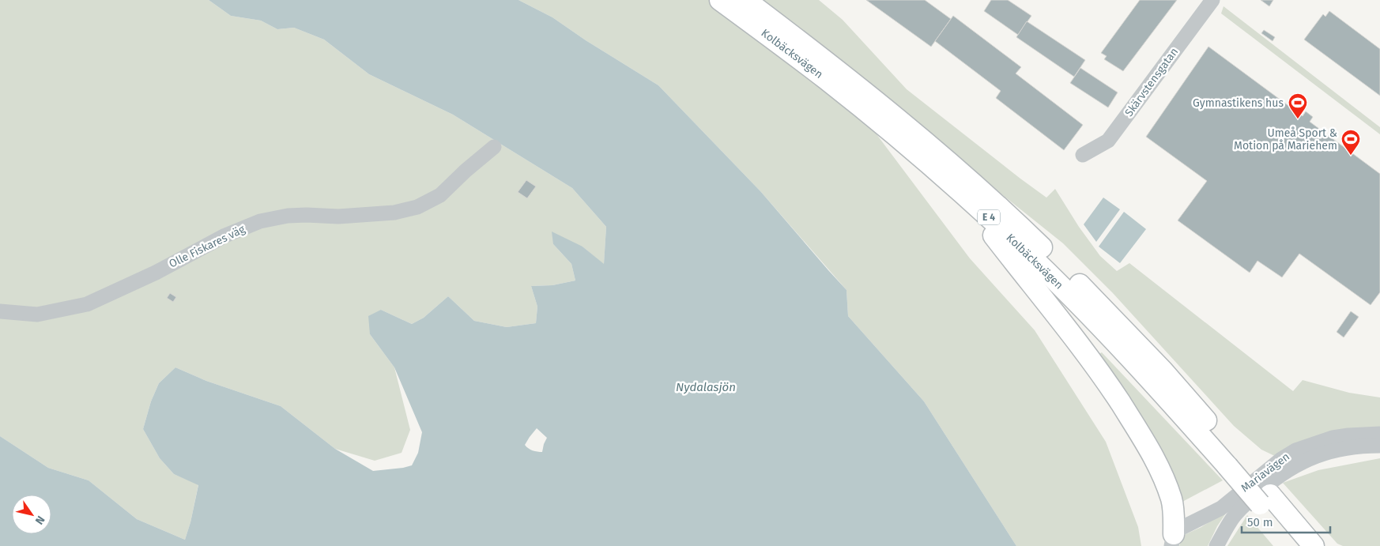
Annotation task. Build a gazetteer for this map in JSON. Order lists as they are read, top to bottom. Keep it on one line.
{"streets":{"highway":["Kolbäcksvägen","E 4"],"street":["Skärvstensgatan","Olle Fiskares väg","Mariavägen"]},"water":["Nydalasjön"],"places":{"sports":["Gymnastikens hus","Umeå Sport & Motion på Mariehem"]},"scale_bar":"50 m","north":"bottom right"}
